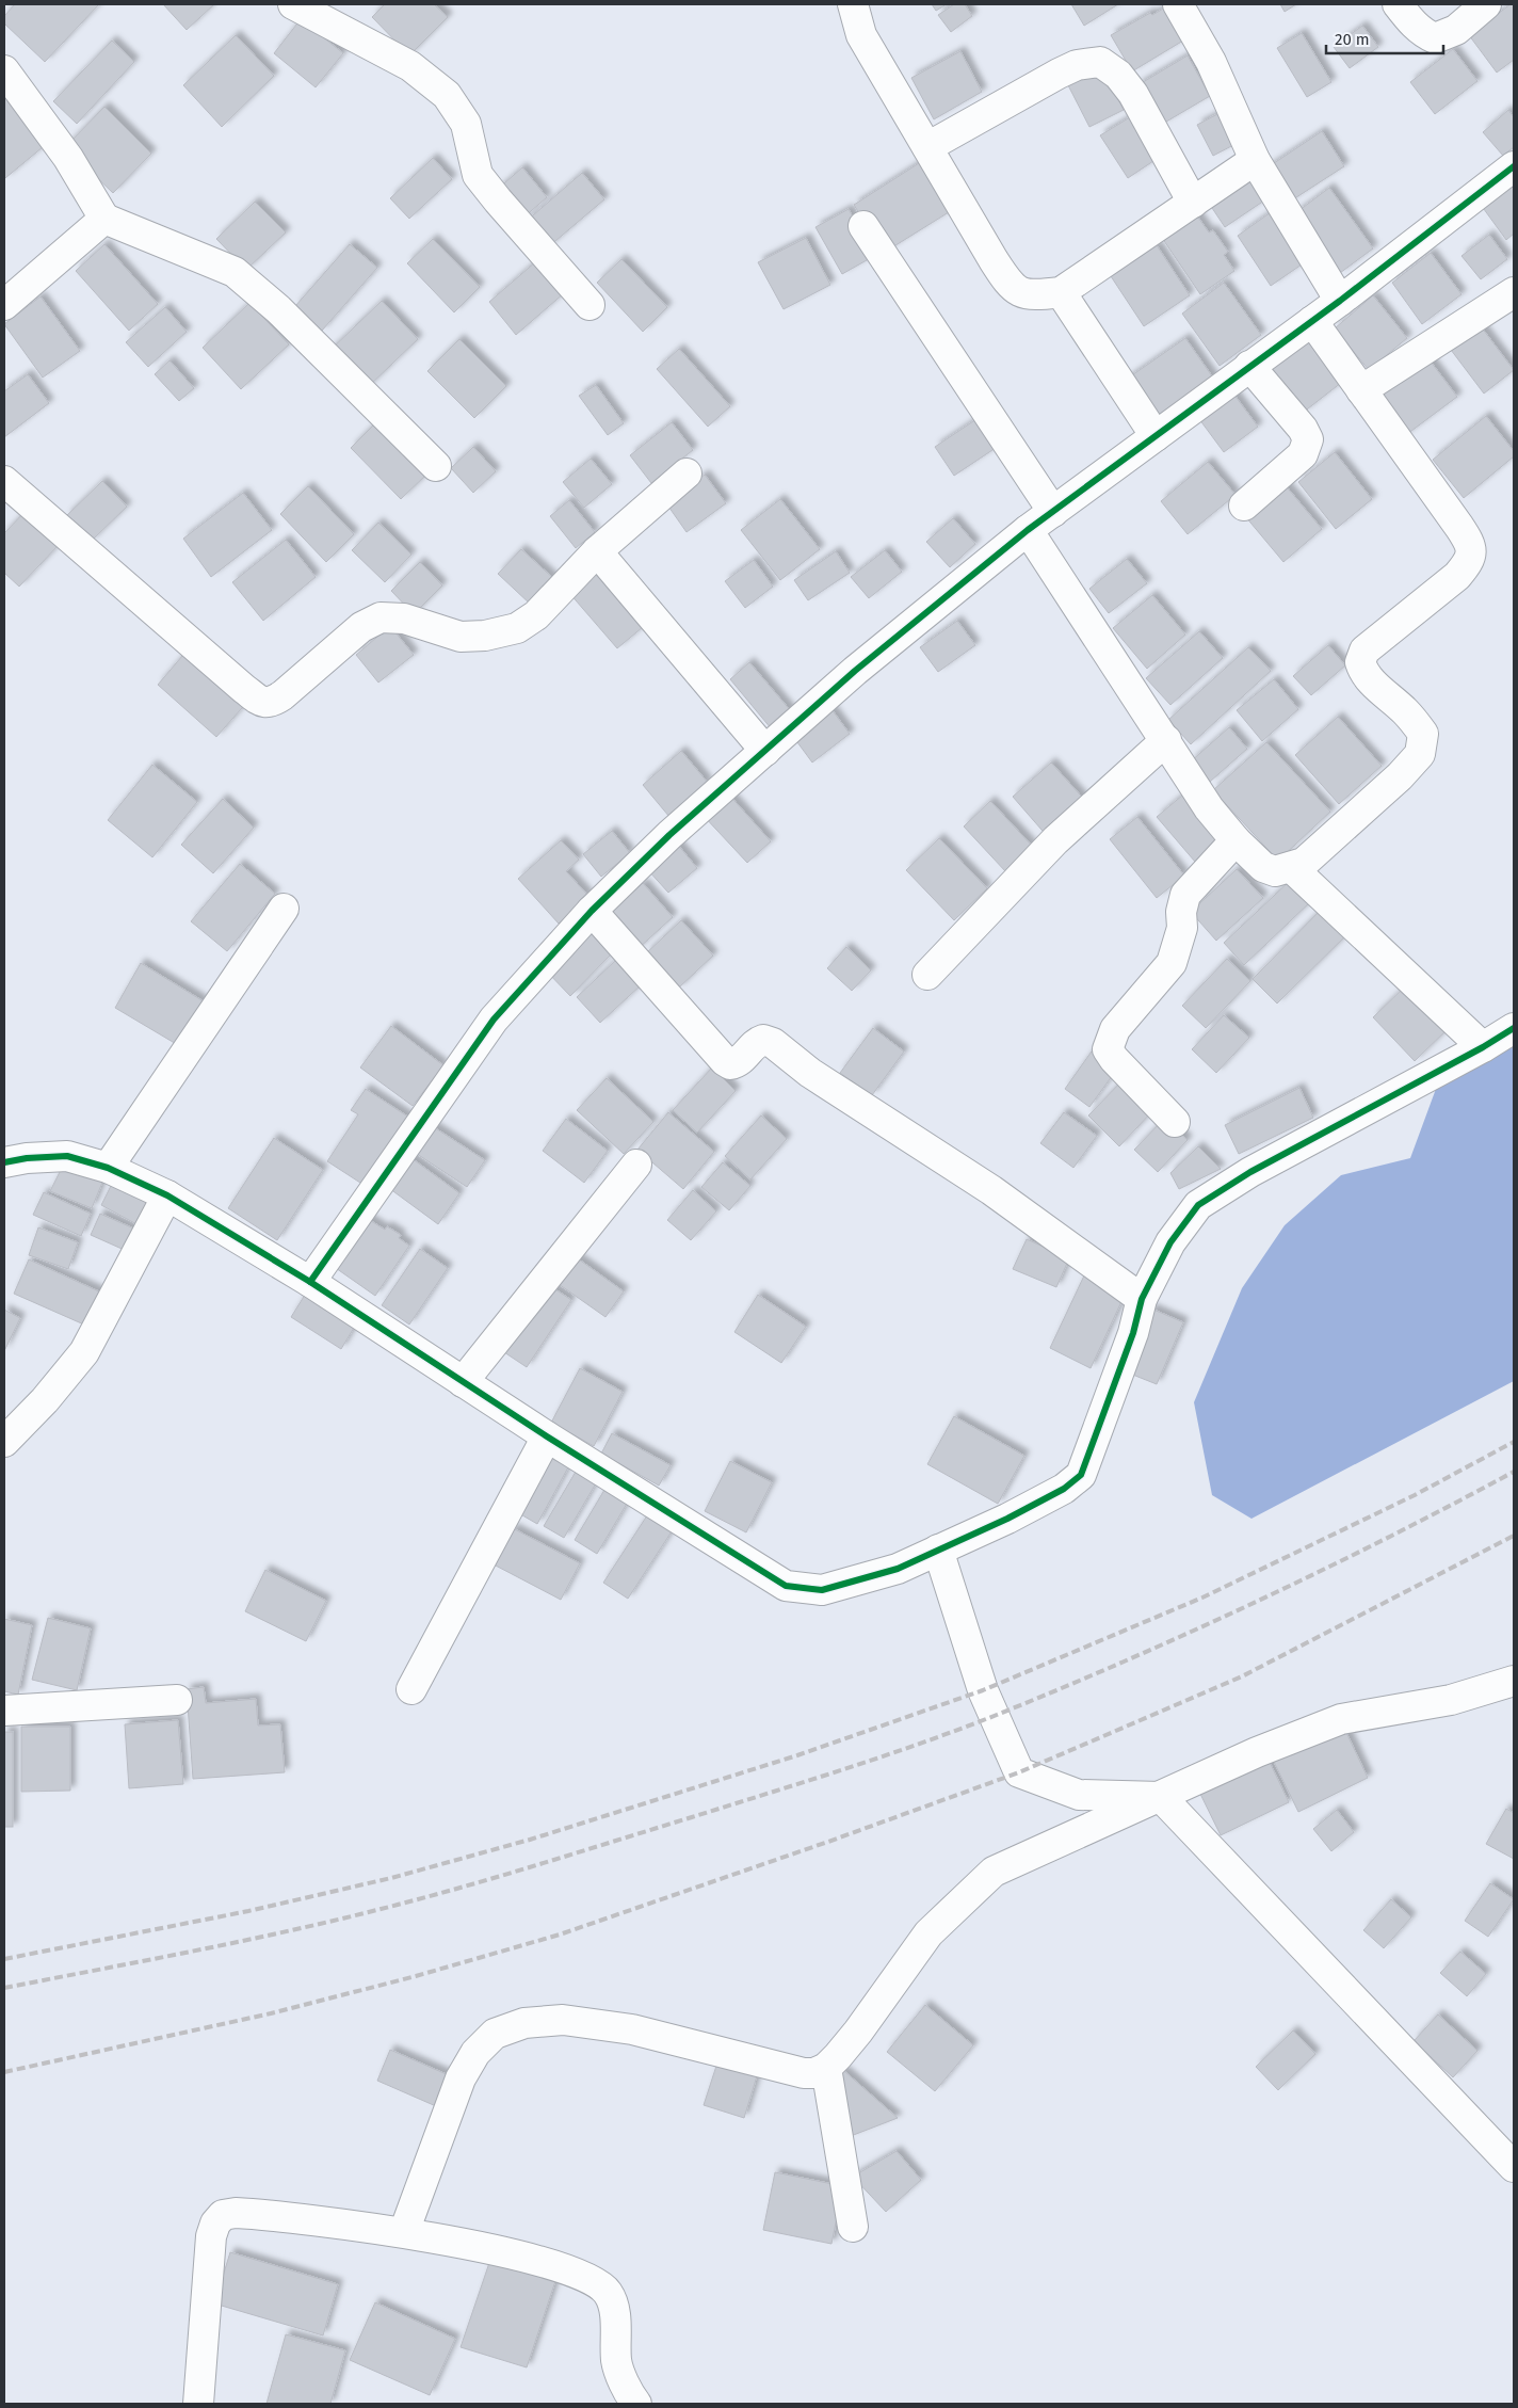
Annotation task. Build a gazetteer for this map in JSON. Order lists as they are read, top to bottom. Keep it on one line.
{"scale_bar":"20 m"}
